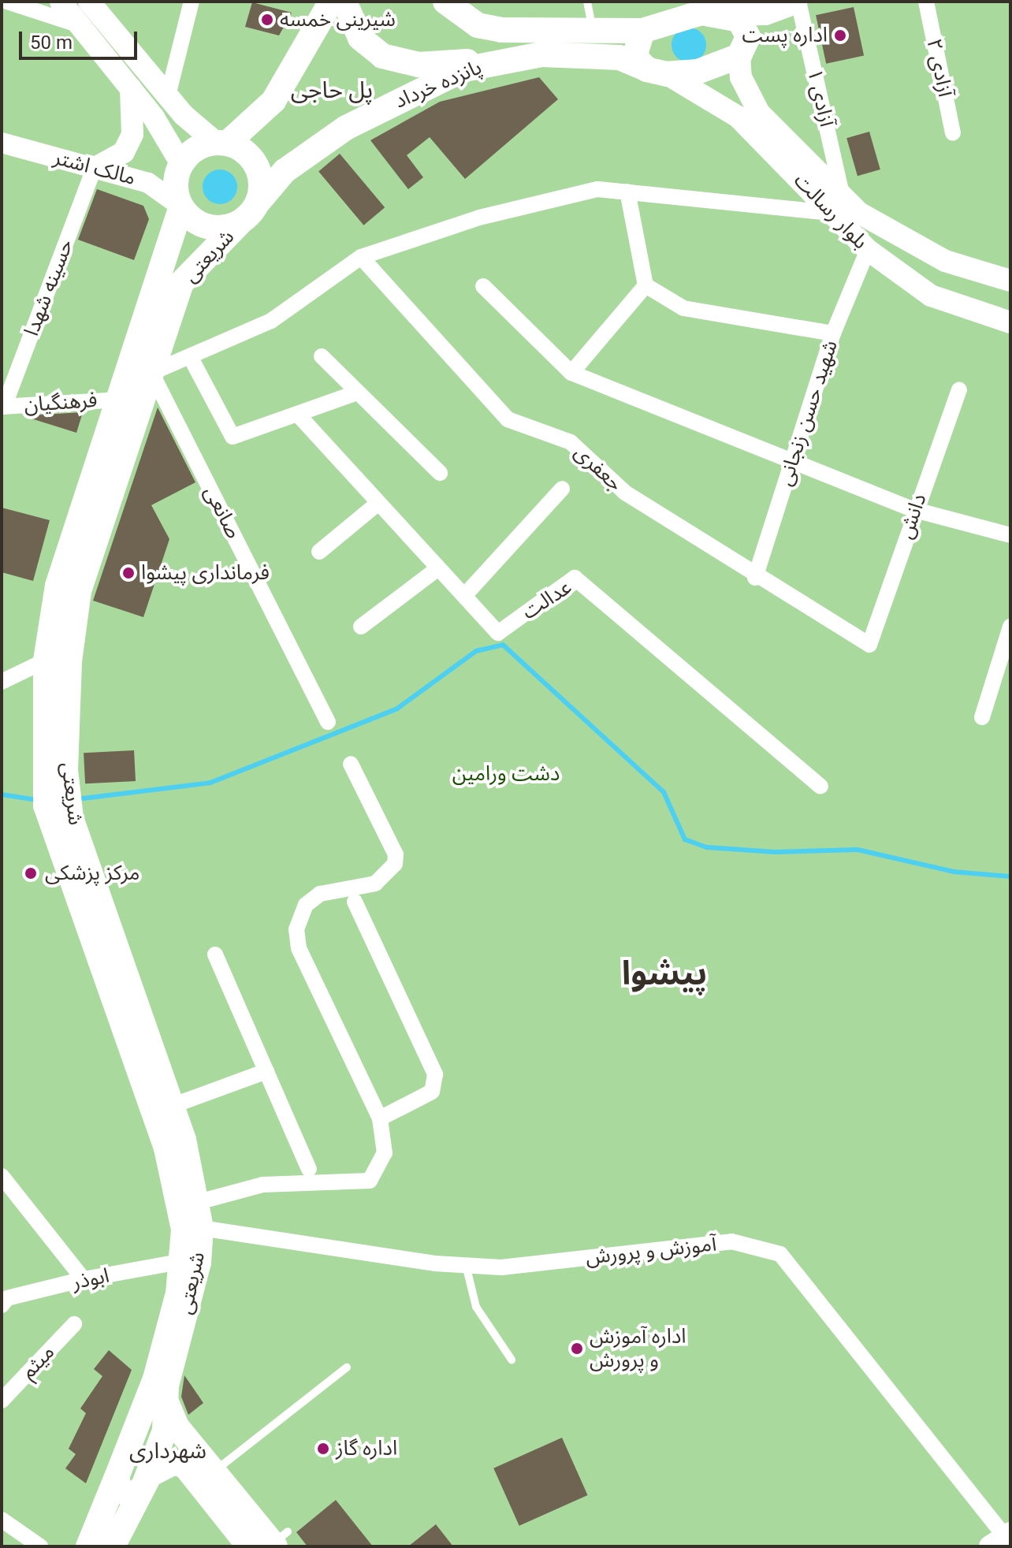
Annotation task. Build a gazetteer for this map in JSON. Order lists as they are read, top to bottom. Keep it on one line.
{"streets":{"main road":["پانزده خرداد","بلوار رسالت","شریعتی"],"street":["آزادی ۲","آزادی ۱","مالک اشتر","حسینه شهدا","فرهنگیان","شهید حسن زنجانی","جعفری","صانعی","دانش","عدالت","آموزش و پرورش","ابوذر","میثم"]},"crossings":[["پانزده خرداد","مالک اشتر"],["پانزده خرداد","بلوار رسالت"],["پانزده خرداد","شریعتی"],["آزادی ۱","بلوار رسالت"],["مالک اشتر","شریعتی"],["مالک اشتر","حسینه شهدا"],["بلوار رسالت","شهید حسن زنجانی"],["شریعتی","فرهنگیان"],["شریعتی","صانعی"],["شریعتی","آموزش و پرورش"],["شریعتی","ابوذر"],["حسینه شهدا","فرهنگیان"],["شهید حسن زنجانی","جعفری"],["جعفری","دانش"]],"districts":["پل حاجی","پیشوا","شهرداری"],"parks":["دشت ورامین"],"places":["شیرینی خمسه","اداره پست","فرمانداری پیشوا","مرکز پزشکی","اداره آموزش و پرورش","اداره گاز"],"scale_bar":"50 m"}
